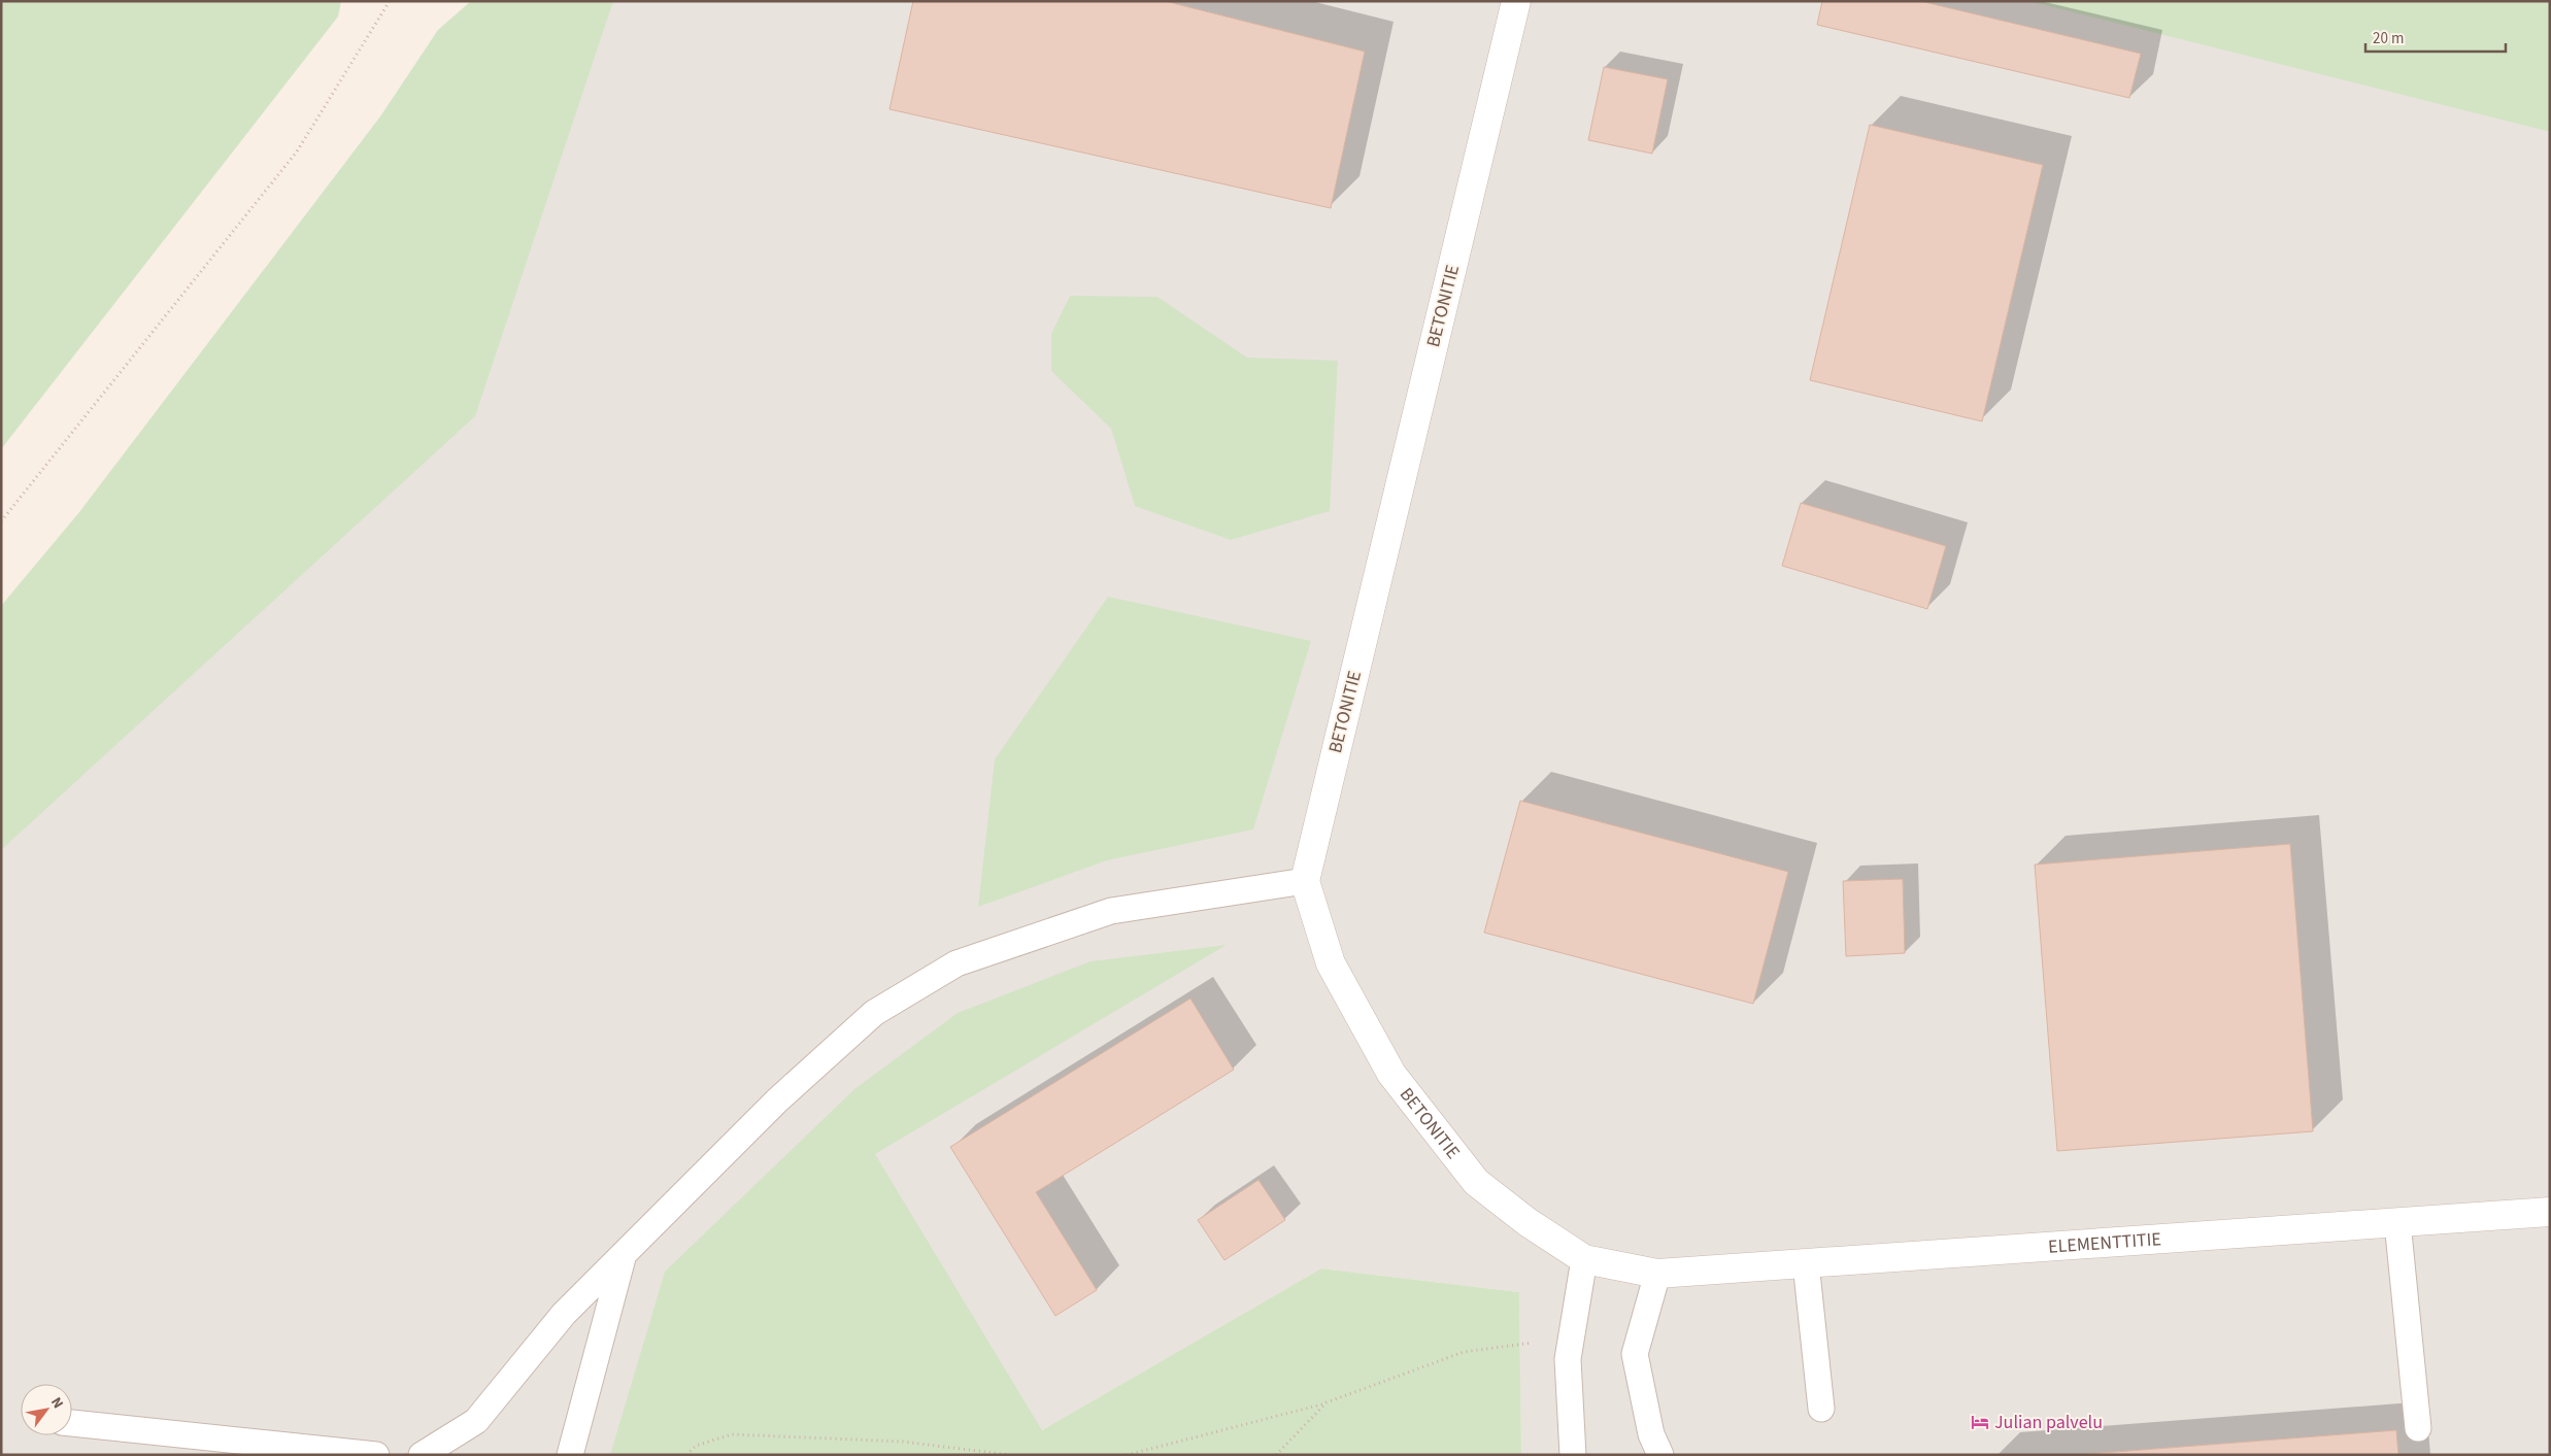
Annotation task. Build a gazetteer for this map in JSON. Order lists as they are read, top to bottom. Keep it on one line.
{"streets":{"street":["BETONITIE","ELEMENTTITIE"]},"crossings":[["BETONITIE","ELEMENTTITIE"]],"places":{"hotel":["Julian palvelu"]},"scale_bar":"20 m","north":"top right"}
